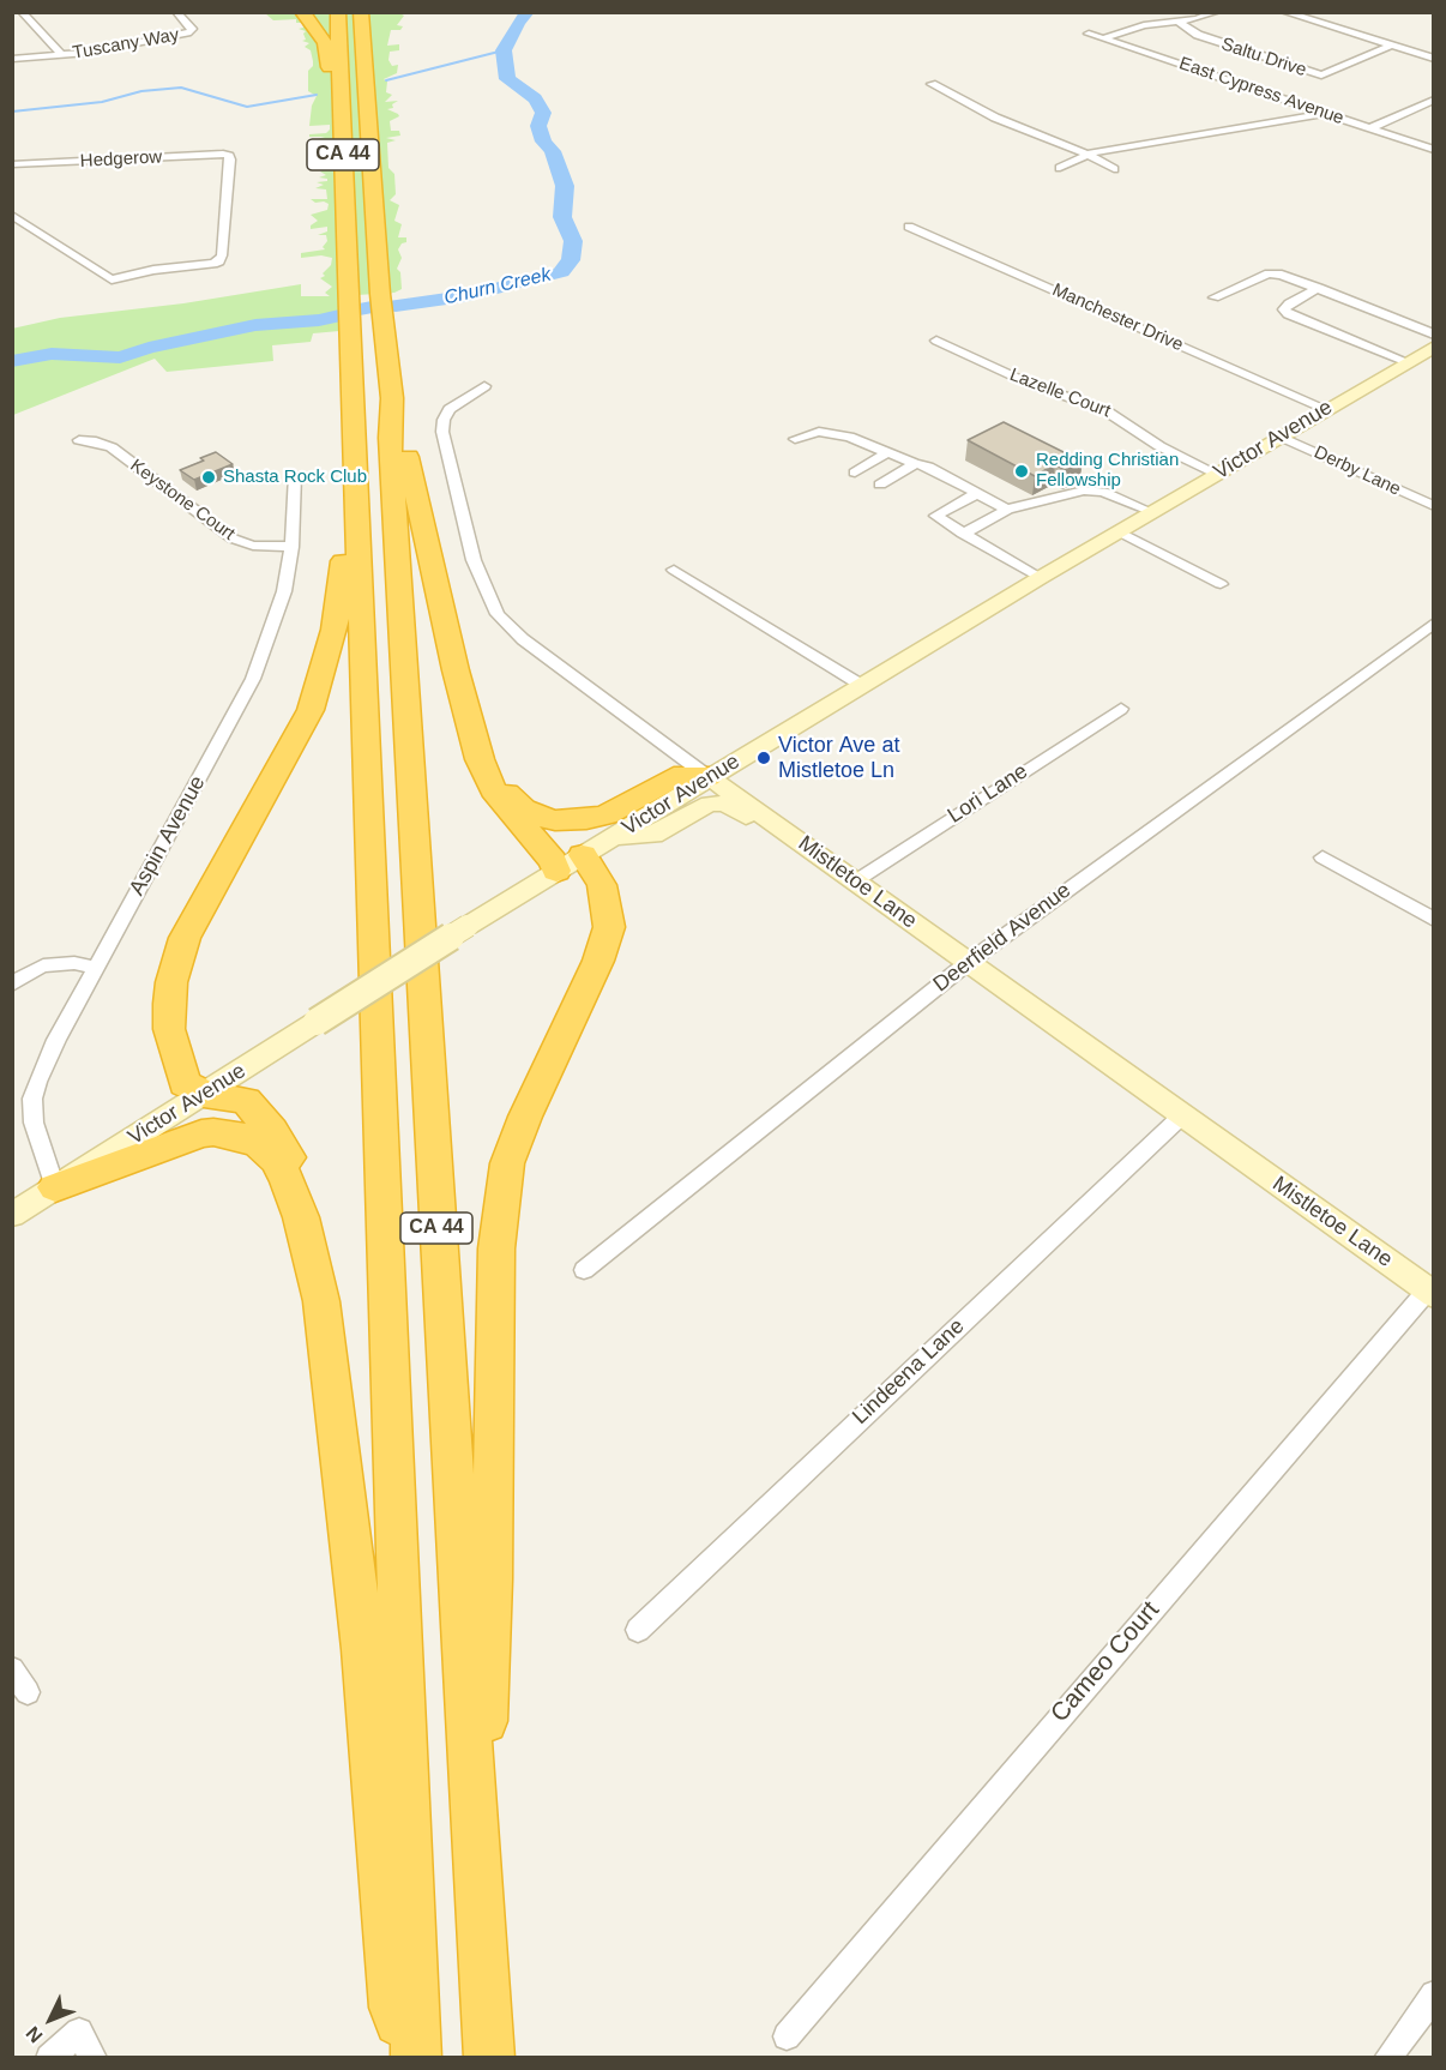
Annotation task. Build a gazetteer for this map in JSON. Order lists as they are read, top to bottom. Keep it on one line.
{"streets":{"highway":["CA 44"],"main road":["Victor Avenue","Mistletoe Lane"],"street":["Tuscany Way","Saltu Drive","East Cypress Avenue","Hedgerow","Manchester Drive","Lazelle Court","Derby Lane","Keystone Court","Lori Lane","Aspin Avenue","Deerfield Avenue","Lindeena Lane","Cameo Court"]},"crossings":[["Manchester Drive","Victor Avenue"],["Lazelle Court","Victor Avenue"],["Victor Avenue","Derby Lane"],["Victor Avenue","Aspin Avenue"],["Victor Avenue","Mistletoe Lane"],["Keystone Court","Aspin Avenue"],["Lori Lane","Mistletoe Lane"],["Mistletoe Lane","Deerfield Avenue"],["Mistletoe Lane","Lindeena Lane"],["Mistletoe Lane","Cameo Court"]],"water":["Churn Creek"],"places":["Redding Christian Fellowship","Shasta Rock Club","Victor Ave at Mistletoe Ln"],"north":"bottom left"}
